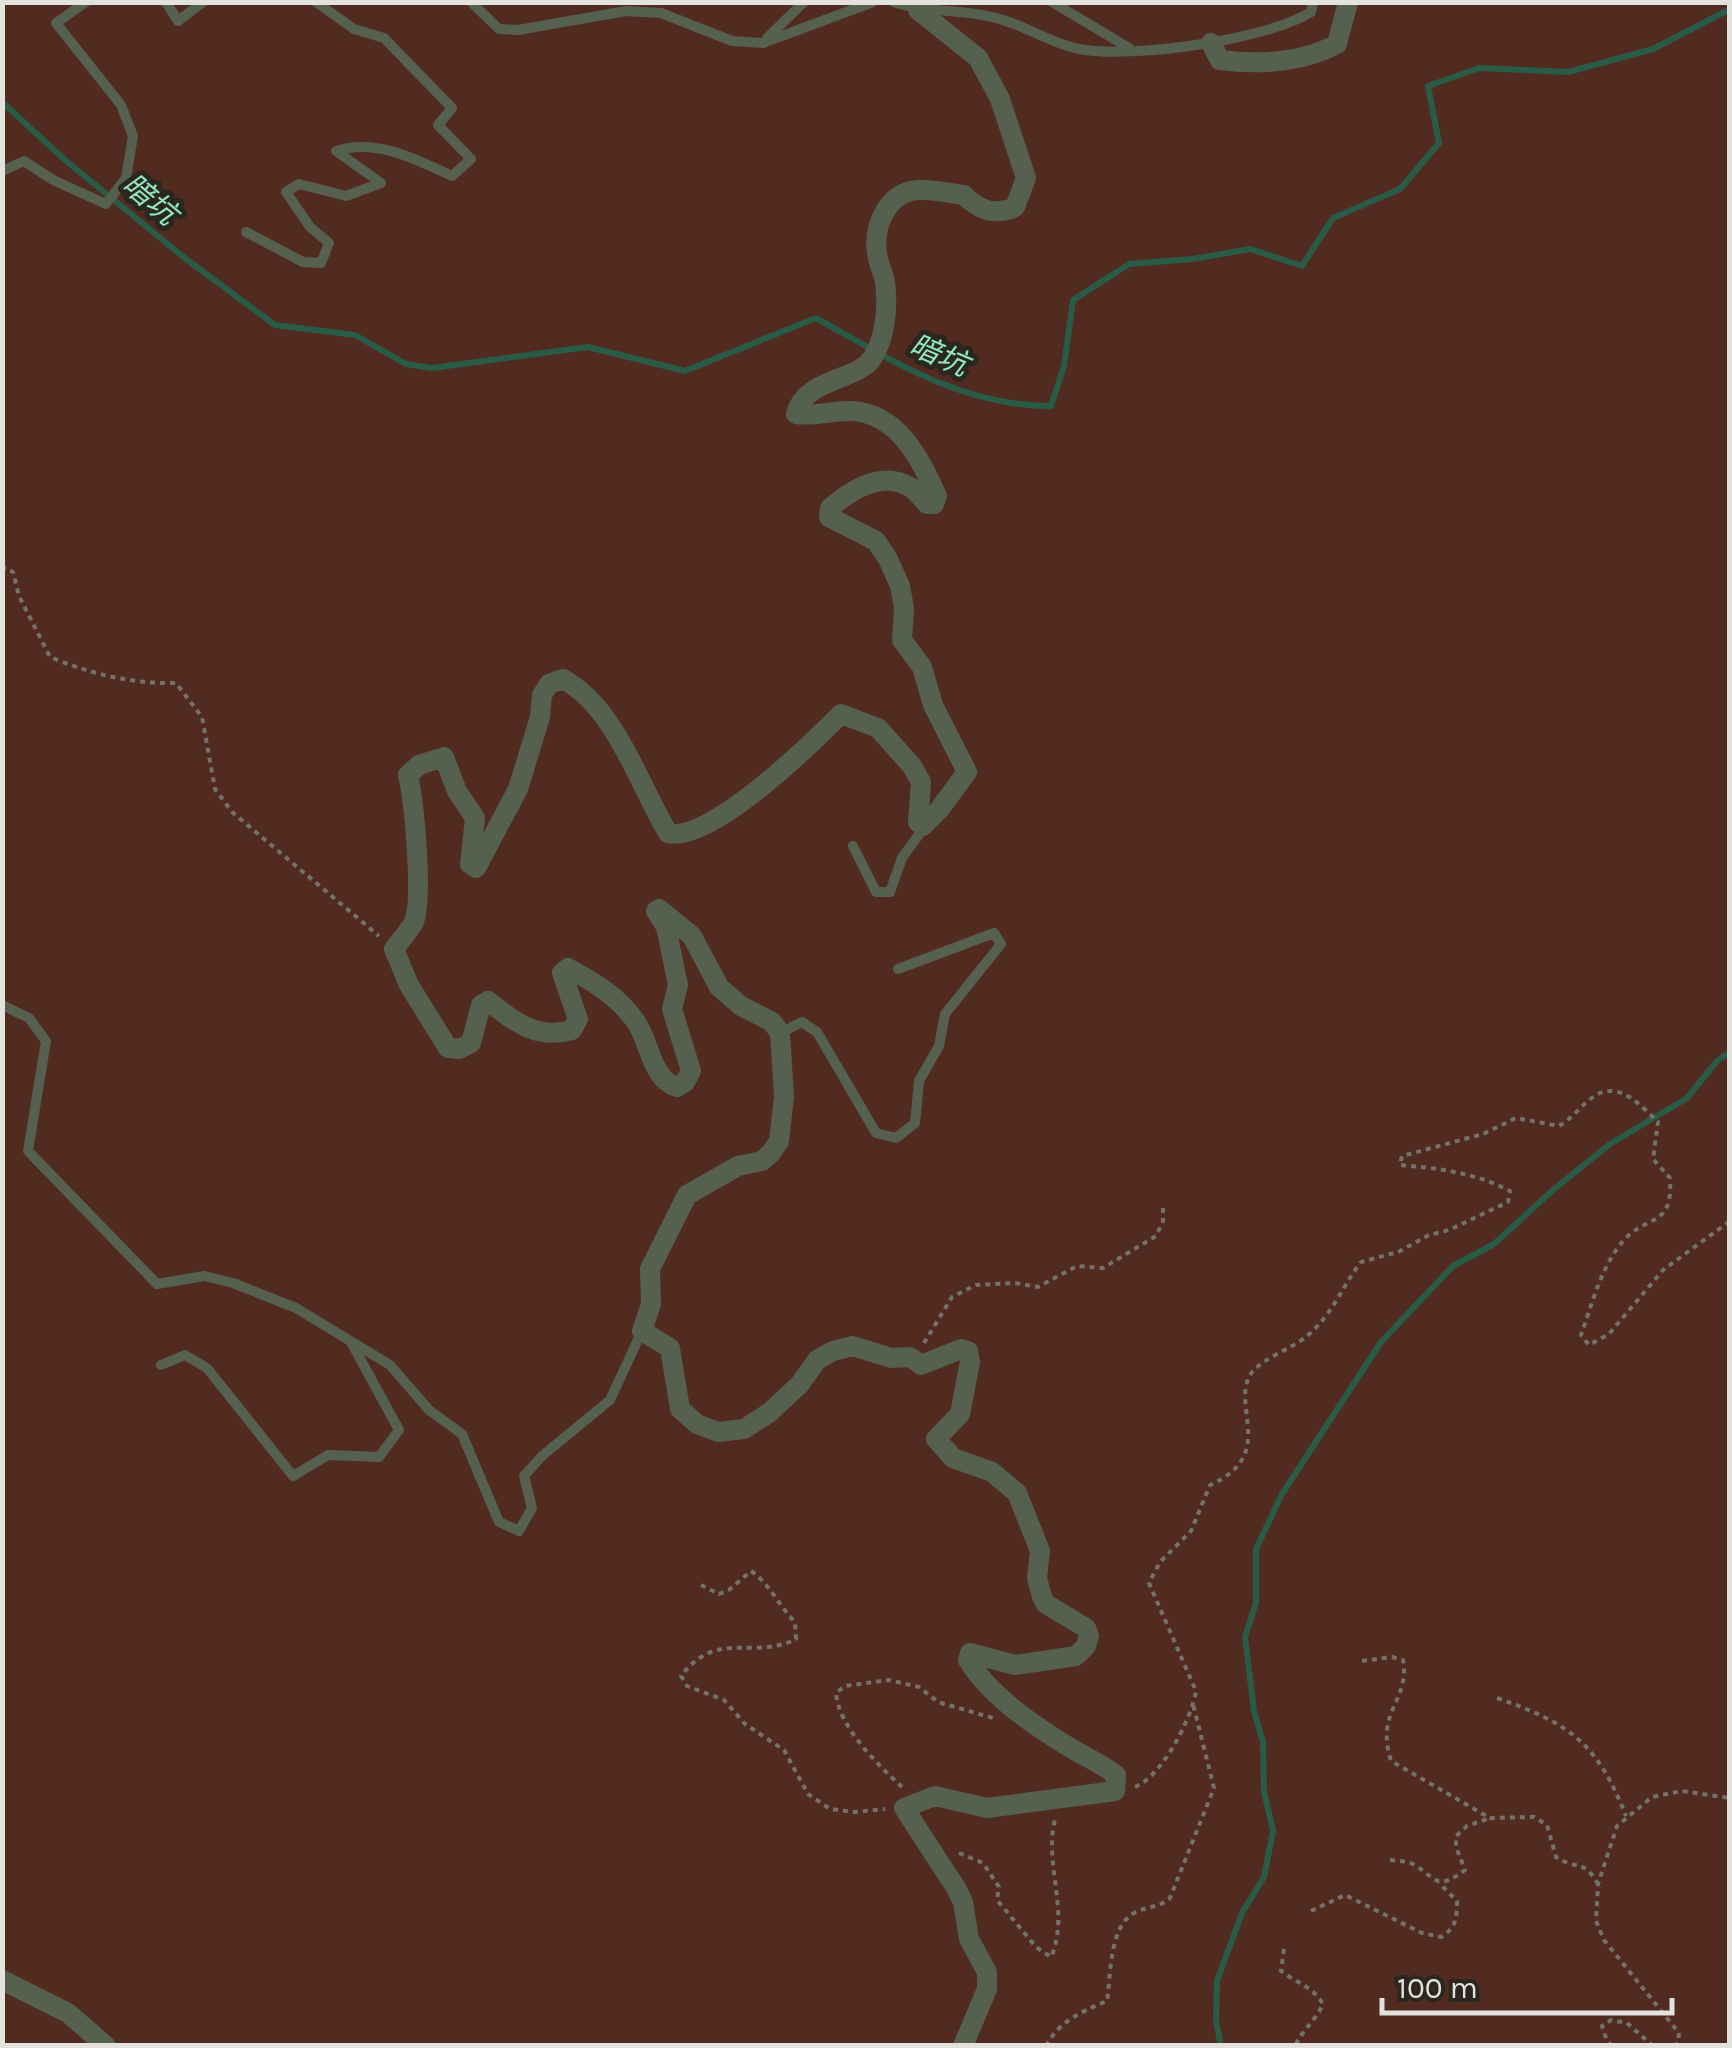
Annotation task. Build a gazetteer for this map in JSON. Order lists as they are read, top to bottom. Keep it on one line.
{"water":["暗坑"],"scale_bar":"100 m"}
